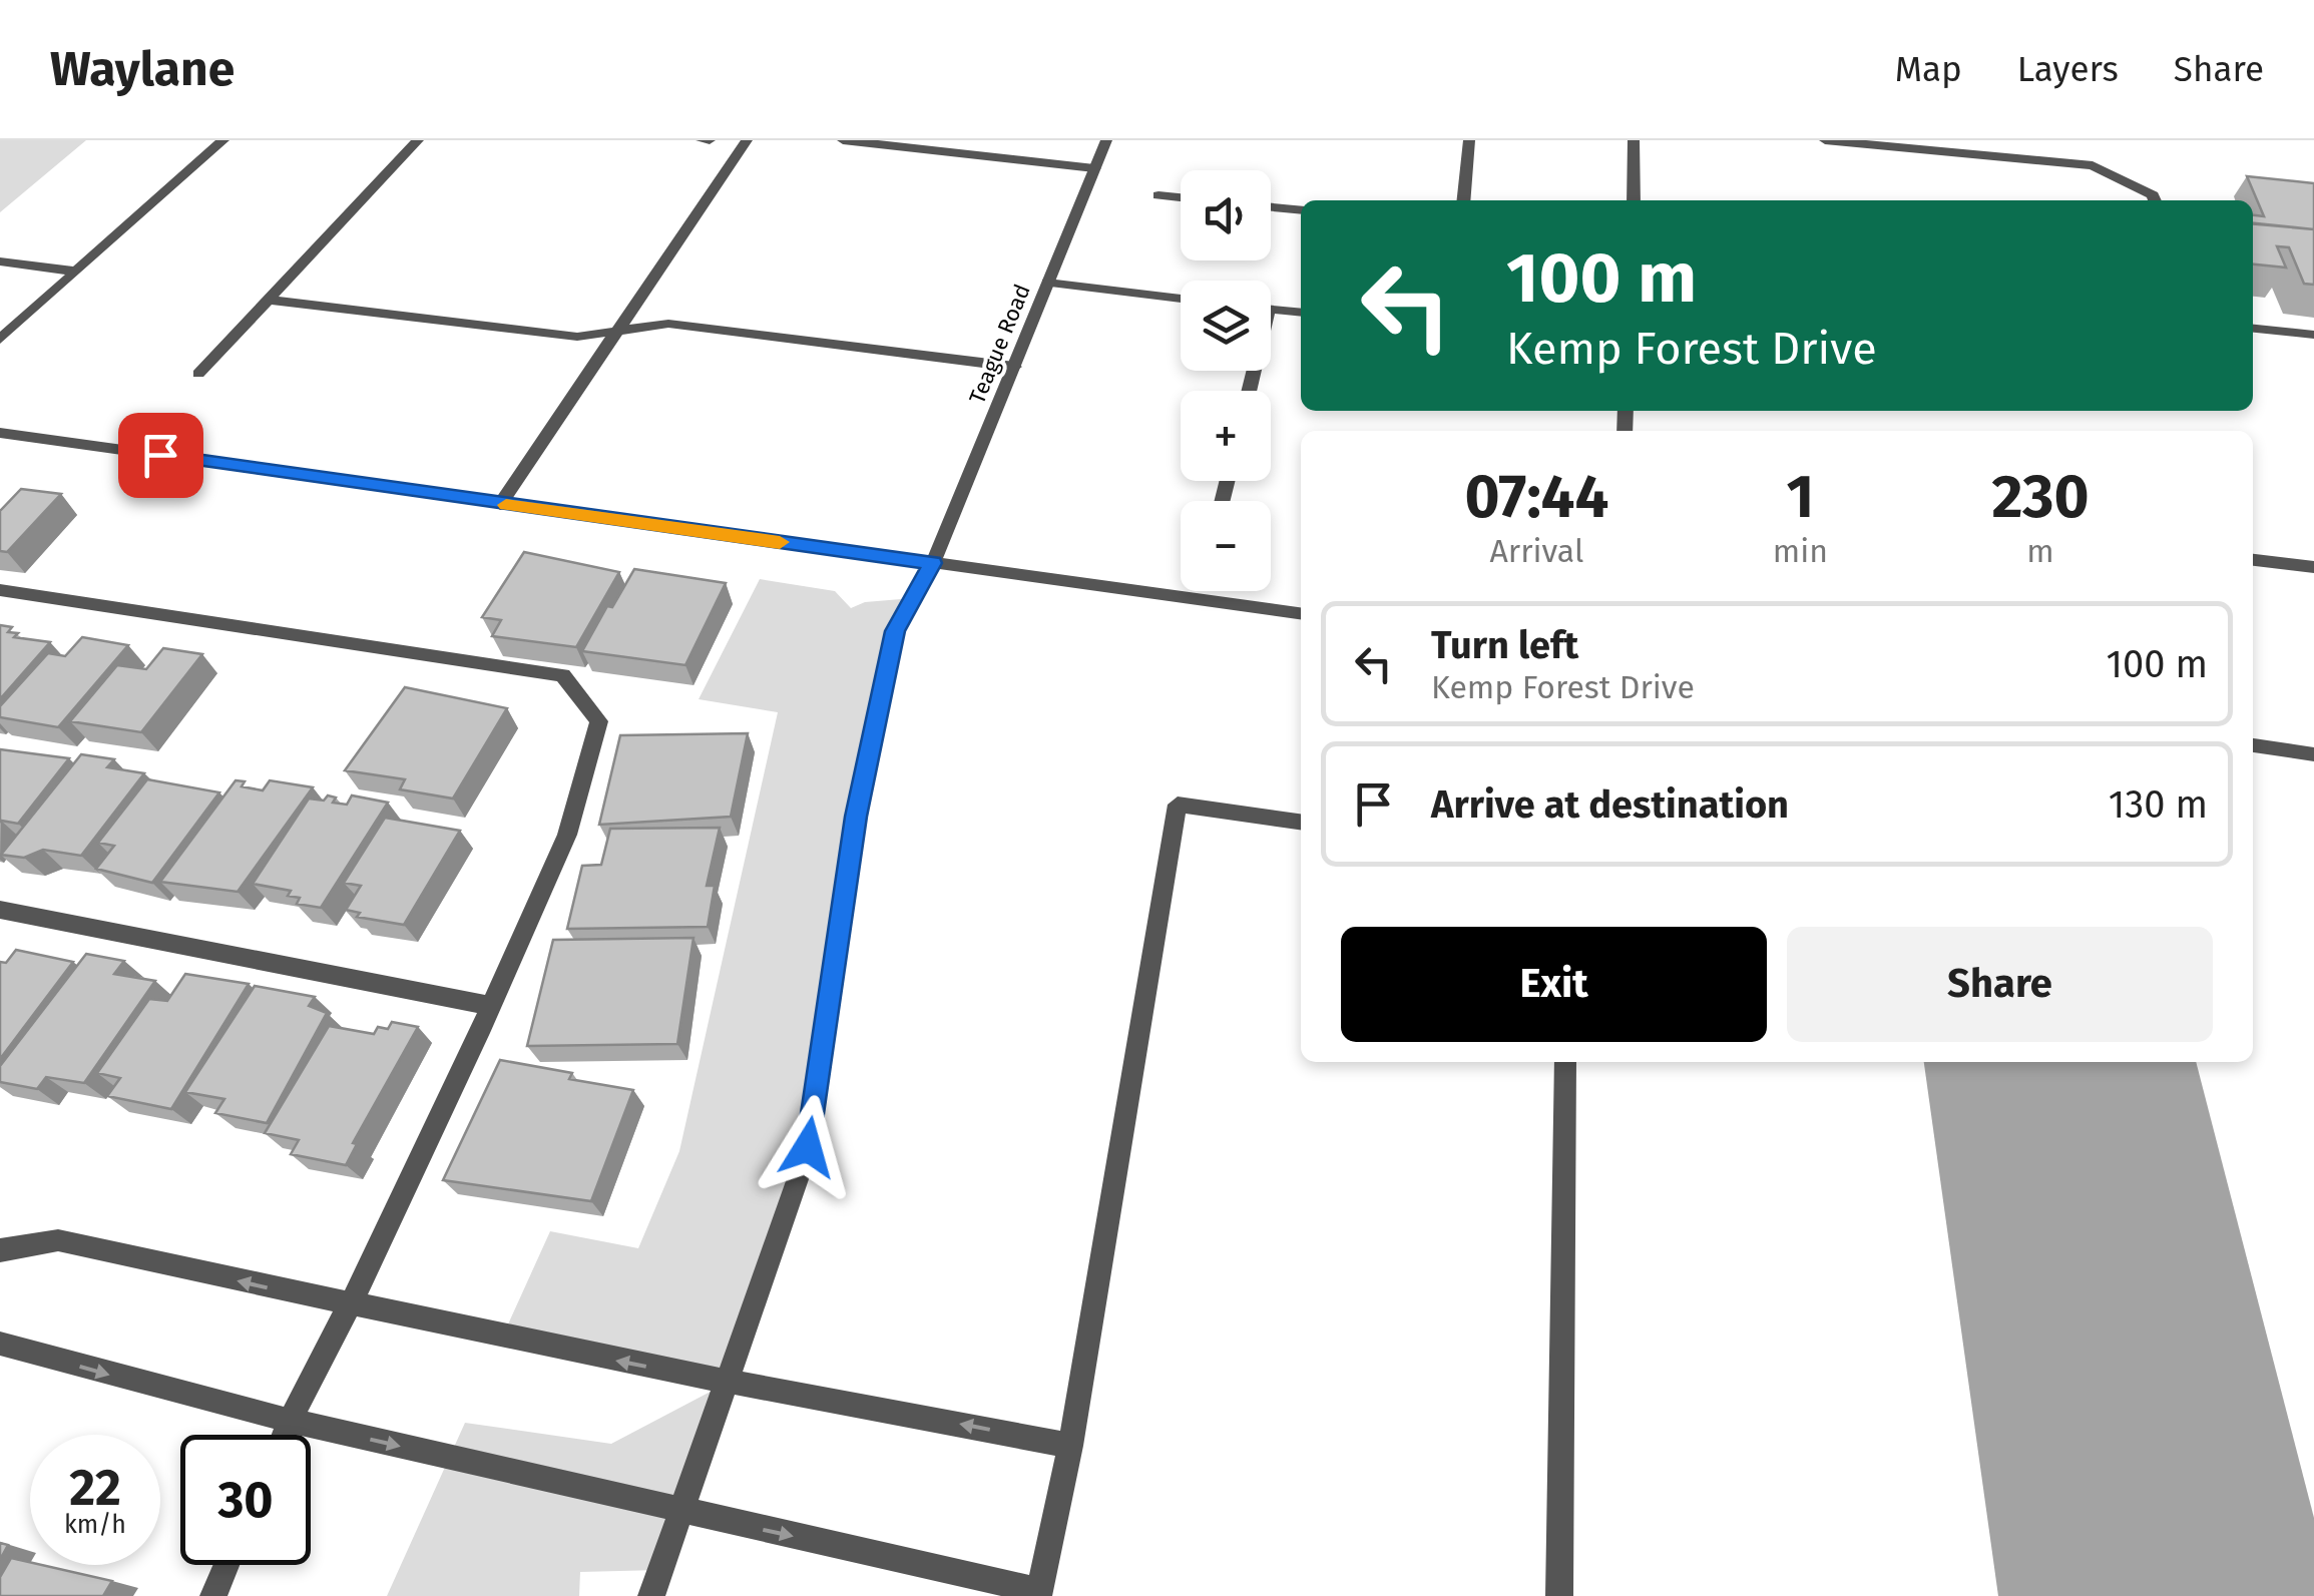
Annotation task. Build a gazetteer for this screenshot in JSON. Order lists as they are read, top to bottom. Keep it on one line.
{"streets":{"street":["Teague Road"]},"page":{"header":"Waylane","nav":["Map","Layers","Share"],"map_buttons":["+","−"],"turn":["100 m","Kemp Forest Drive"],"eta":["07:44","Arrival","1","min","230","m"],"list":[{"name":"Turn left","note":"Kemp Forest Drive","value":"100 m"},{"name":"Arrive at destination","value":"130 m"}],"buttons":["Exit","Share"],"speed":"22 km/h","limit":"30"}}
